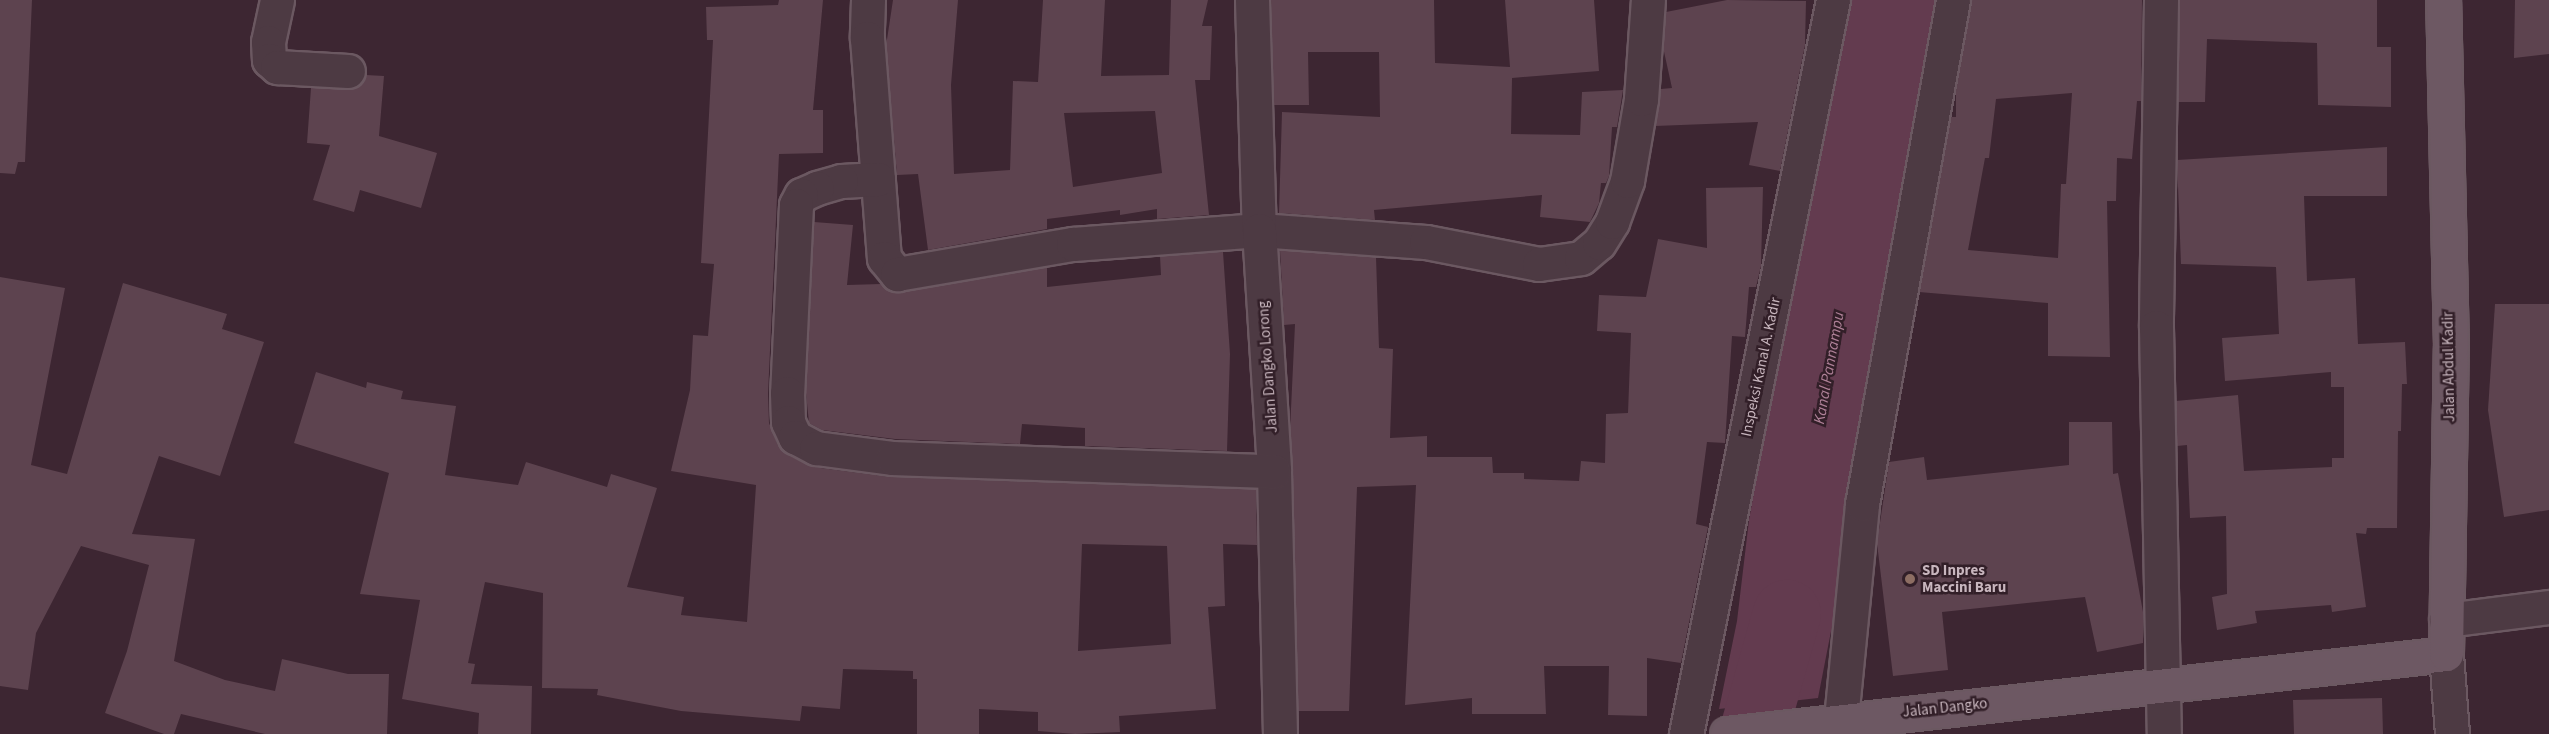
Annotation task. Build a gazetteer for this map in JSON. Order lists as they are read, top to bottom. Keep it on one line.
{"streets":{"main road":["Jalan Abdul Kadir","Jalan Dangko"],"street":["Jalan Dangko Lorong","Inspeksi Kanal A. Kadir"]},"crossings":[["Jalan Abdul Kadir","Jalan Dangko"]],"water":["Kanal Pannampu"],"places":["SD Inpres Maccini Baru"]}
